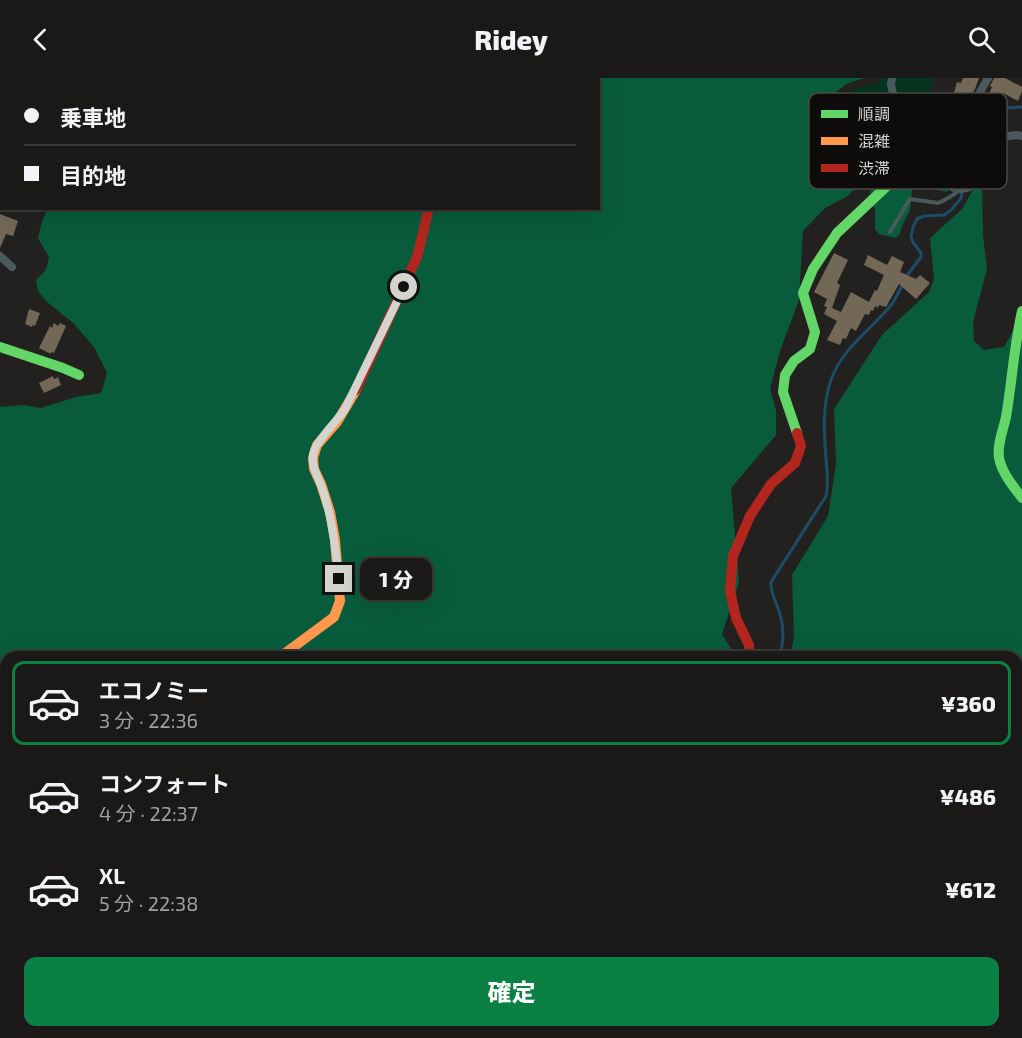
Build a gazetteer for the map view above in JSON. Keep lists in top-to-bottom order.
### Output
{
  "legend": ["順調", "混雑", "渋滞"],
  "page": {
    "header": "Ridey",
    "banner": ["乗車地", "目的地"],
    "bubble": "1 分",
    "list": [
      {
        "name": "エコノミー",
        "note": "3 分 · 22:36",
        "value": "¥360"
      },
      {
        "name": "コンフォート",
        "note": "4 分 · 22:37",
        "value": "¥486"
      },
      {
        "name": "XL",
        "note": "5 分 · 22:38",
        "value": "¥612"
      }
    ],
    "buttons": "確定"
  }
}
